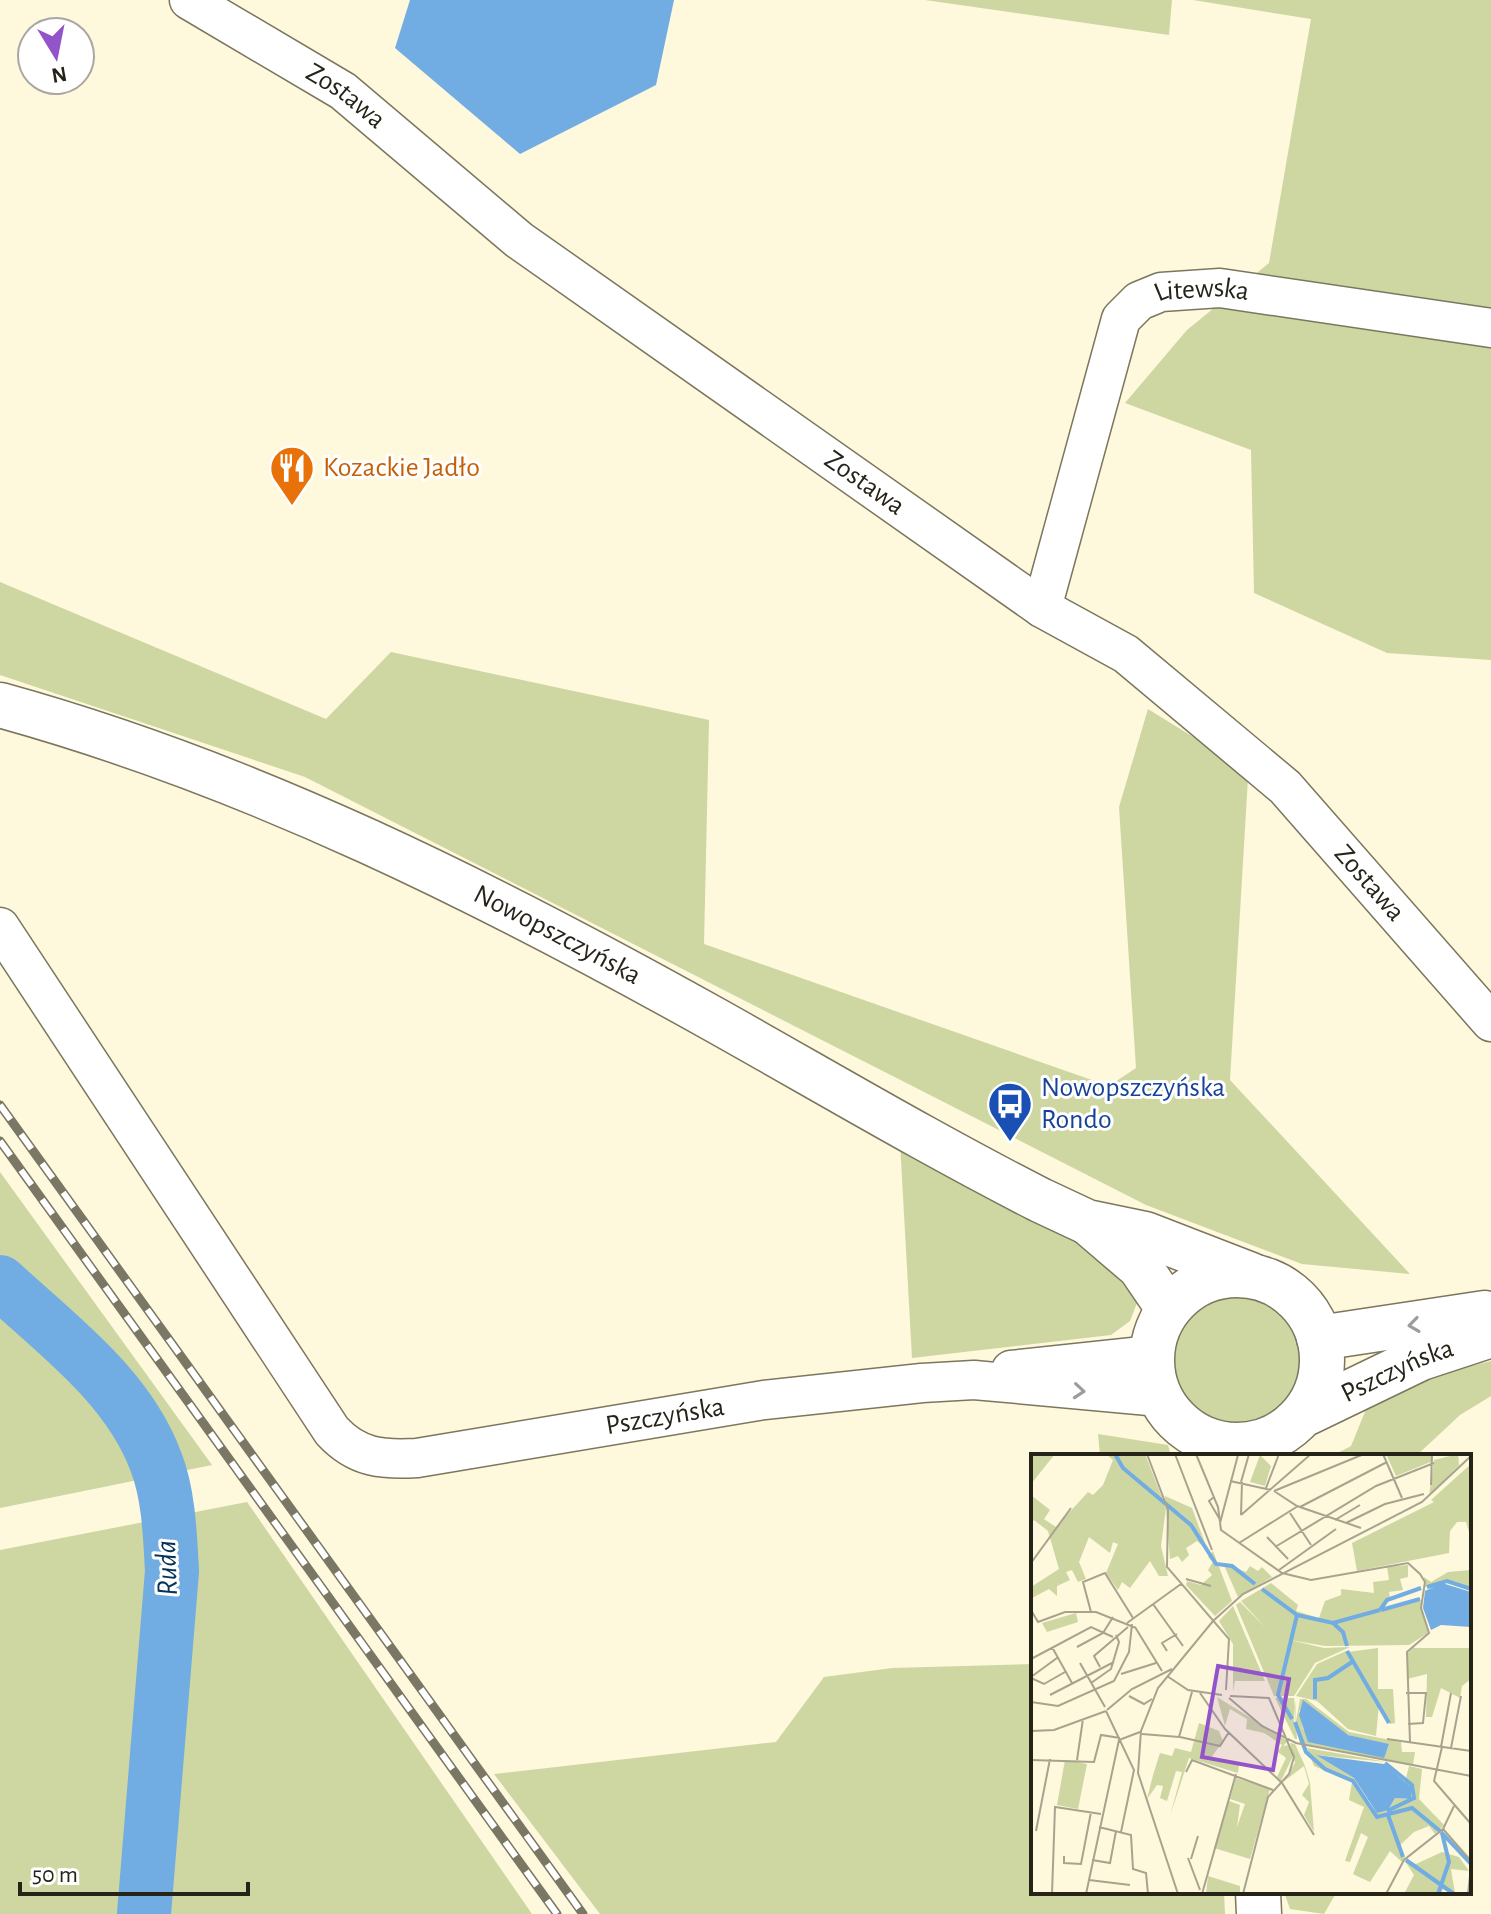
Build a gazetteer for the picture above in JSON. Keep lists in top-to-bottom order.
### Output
{
  "streets": {
    "main road": ["Nowopszczyńska", "Pszczyńska"],
    "street": ["Zostawa", "Litewska"]
  },
  "crossings": [
    ["Zostawa", "Litewska"],
    ["Nowopszczyńska", "Pszczyńska"]
  ],
  "water": ["Ruda"],
  "places": {
    "restaurant": ["Kozackie Jadło"],
    "bus stop": ["Nowopszczyńska Rondo"]
  },
  "scale_bar": "50 m",
  "north": "bottom"
}
